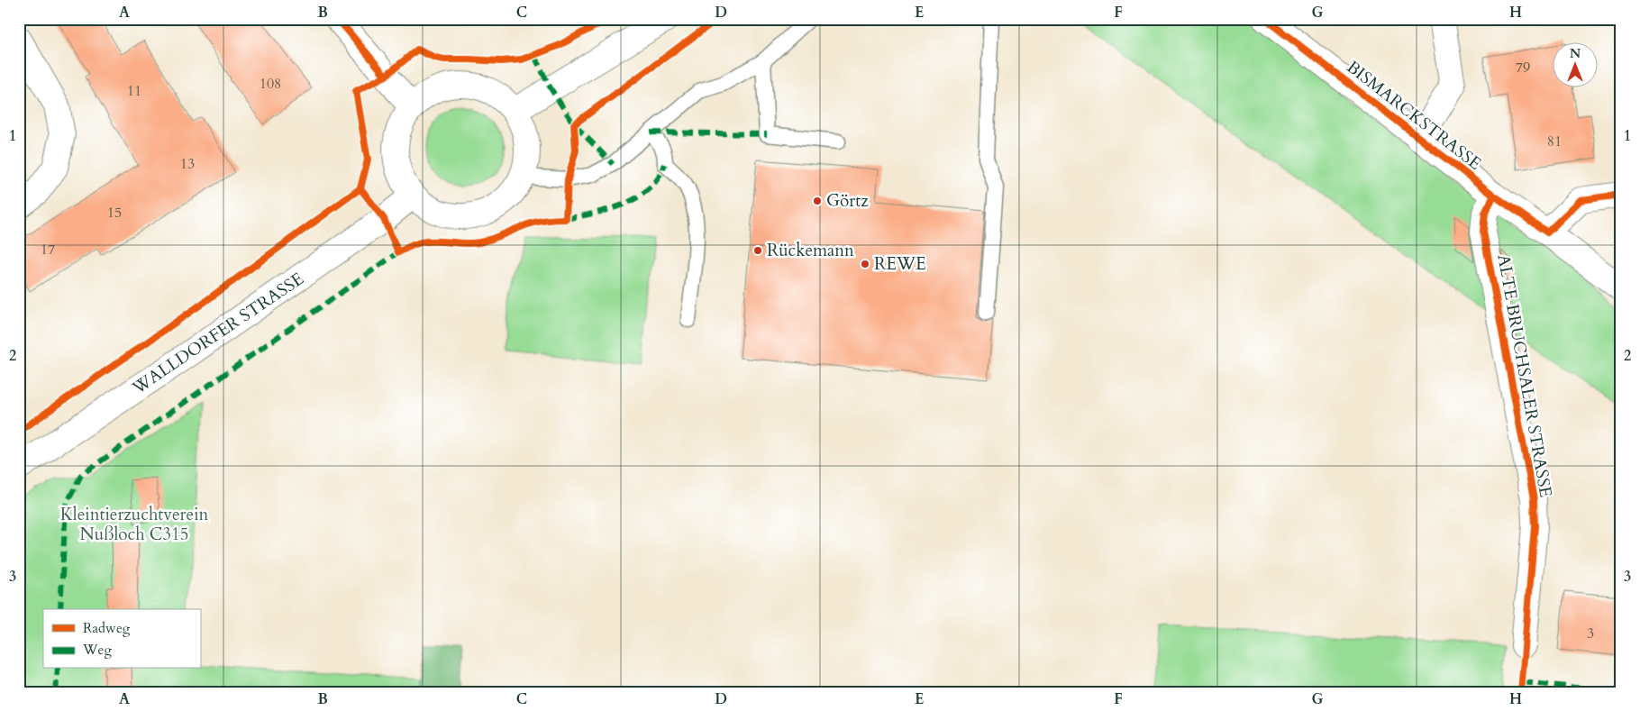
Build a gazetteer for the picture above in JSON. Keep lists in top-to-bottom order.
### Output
{
  "streets": {
    "street": ["BISMARCKSTRASSE", "WALLDORFER STRASSE", "ALTE BRUCHSALER STRASSE"]
  },
  "crossings": [
    ["BISMARCKSTRASSE", "ALTE BRUCHSALER STRASSE"]
  ],
  "parks": ["Kleintierzuchtverein Nußloch C315"],
  "places": ["Görtz", "Rückemann", "REWE"],
  "house_numbers": [
    "79",
    "108",
    "11",
    "81",
    "13",
    "15",
    "17",
    "3"
  ],
  "legend": ["Radweg", "Weg"],
  "north": "top",
  "grid": {
    "columns": [
      "A",
      "B",
      "C",
      "D",
      "E",
      "F",
      "G",
      "H"
    ],
    "rows": ["1", "2", "3"]
  }
}
